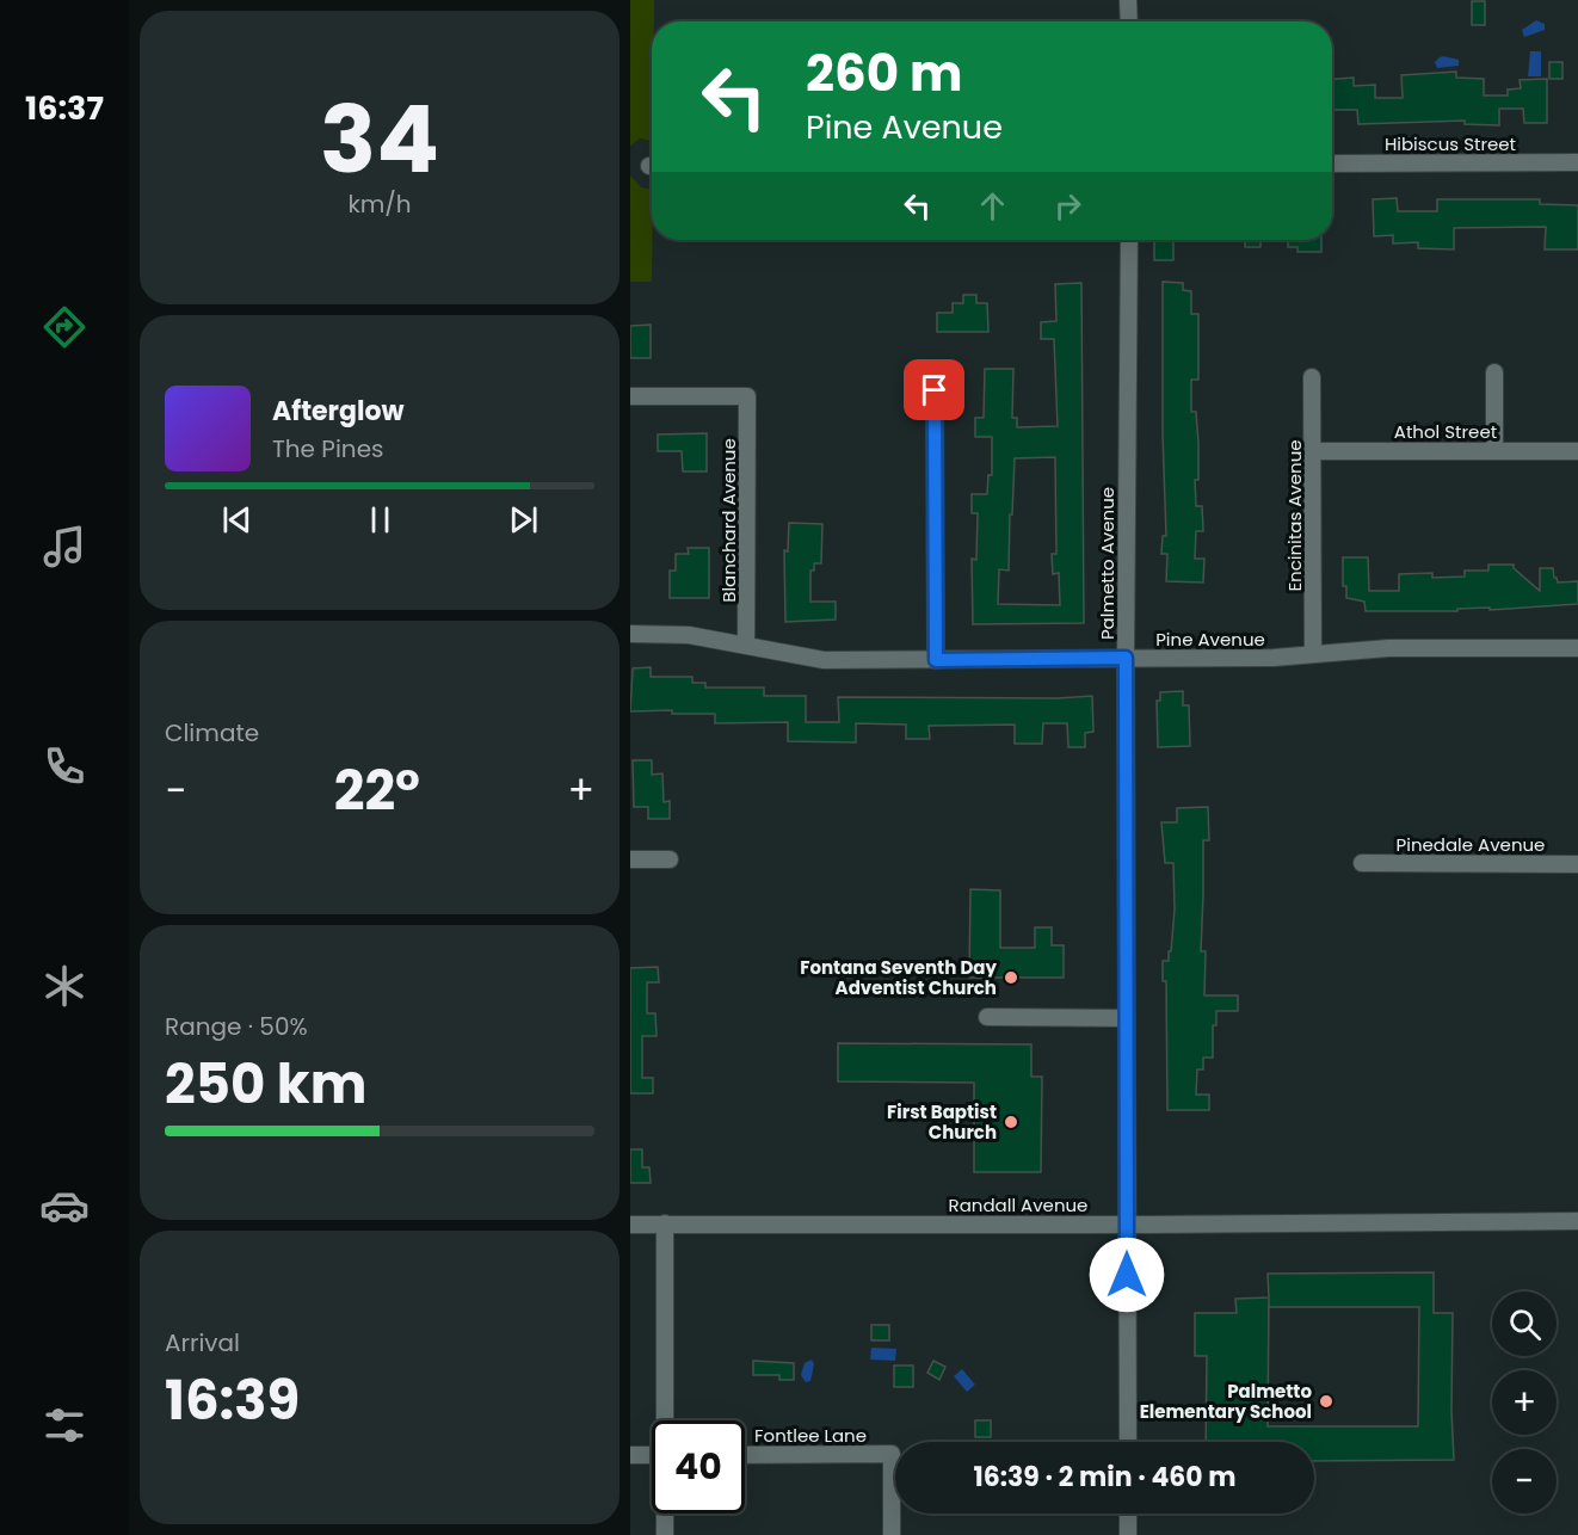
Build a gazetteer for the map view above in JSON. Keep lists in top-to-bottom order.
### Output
{
  "streets": {
    "street": [
      "Hibiscus Street",
      "Athol Street",
      "Encinitas Avenue",
      "Blanchard Avenue",
      "Palmetto Avenue",
      "Pine Avenue",
      "Pinedale Avenue",
      "Randall Avenue",
      "Fontlee Lane"
    ]
  },
  "crossings": [
    ["Athol Street", "Encinitas Avenue"],
    ["Encinitas Avenue", "Pine Avenue"],
    ["Blanchard Avenue", "Pine Avenue"],
    ["Palmetto Avenue", "Pine Avenue"],
    ["Palmetto Avenue", "Randall Avenue"]
  ],
  "places": ["Fontana Seventh Day Adventist Church", "First Baptist Church", "Palmetto Elementary School"],
  "page": {
    "tabs": "16:37",
    "tile": [
      ["34", "km/h"],
      "Climate",
      ["Range · 50%", "250 km"],
      ["Arrival", "16:39"]
    ],
    "turn": ["260 m", "Pine Avenue"],
    "song": ["Afterglow", "The Pines"],
    "heat": ["−", "22°", "+"],
    "map_buttons": ["+", "−"],
    "limit": "40",
    "trip": "16:39 · 2 min · 460 m"
  }
}
